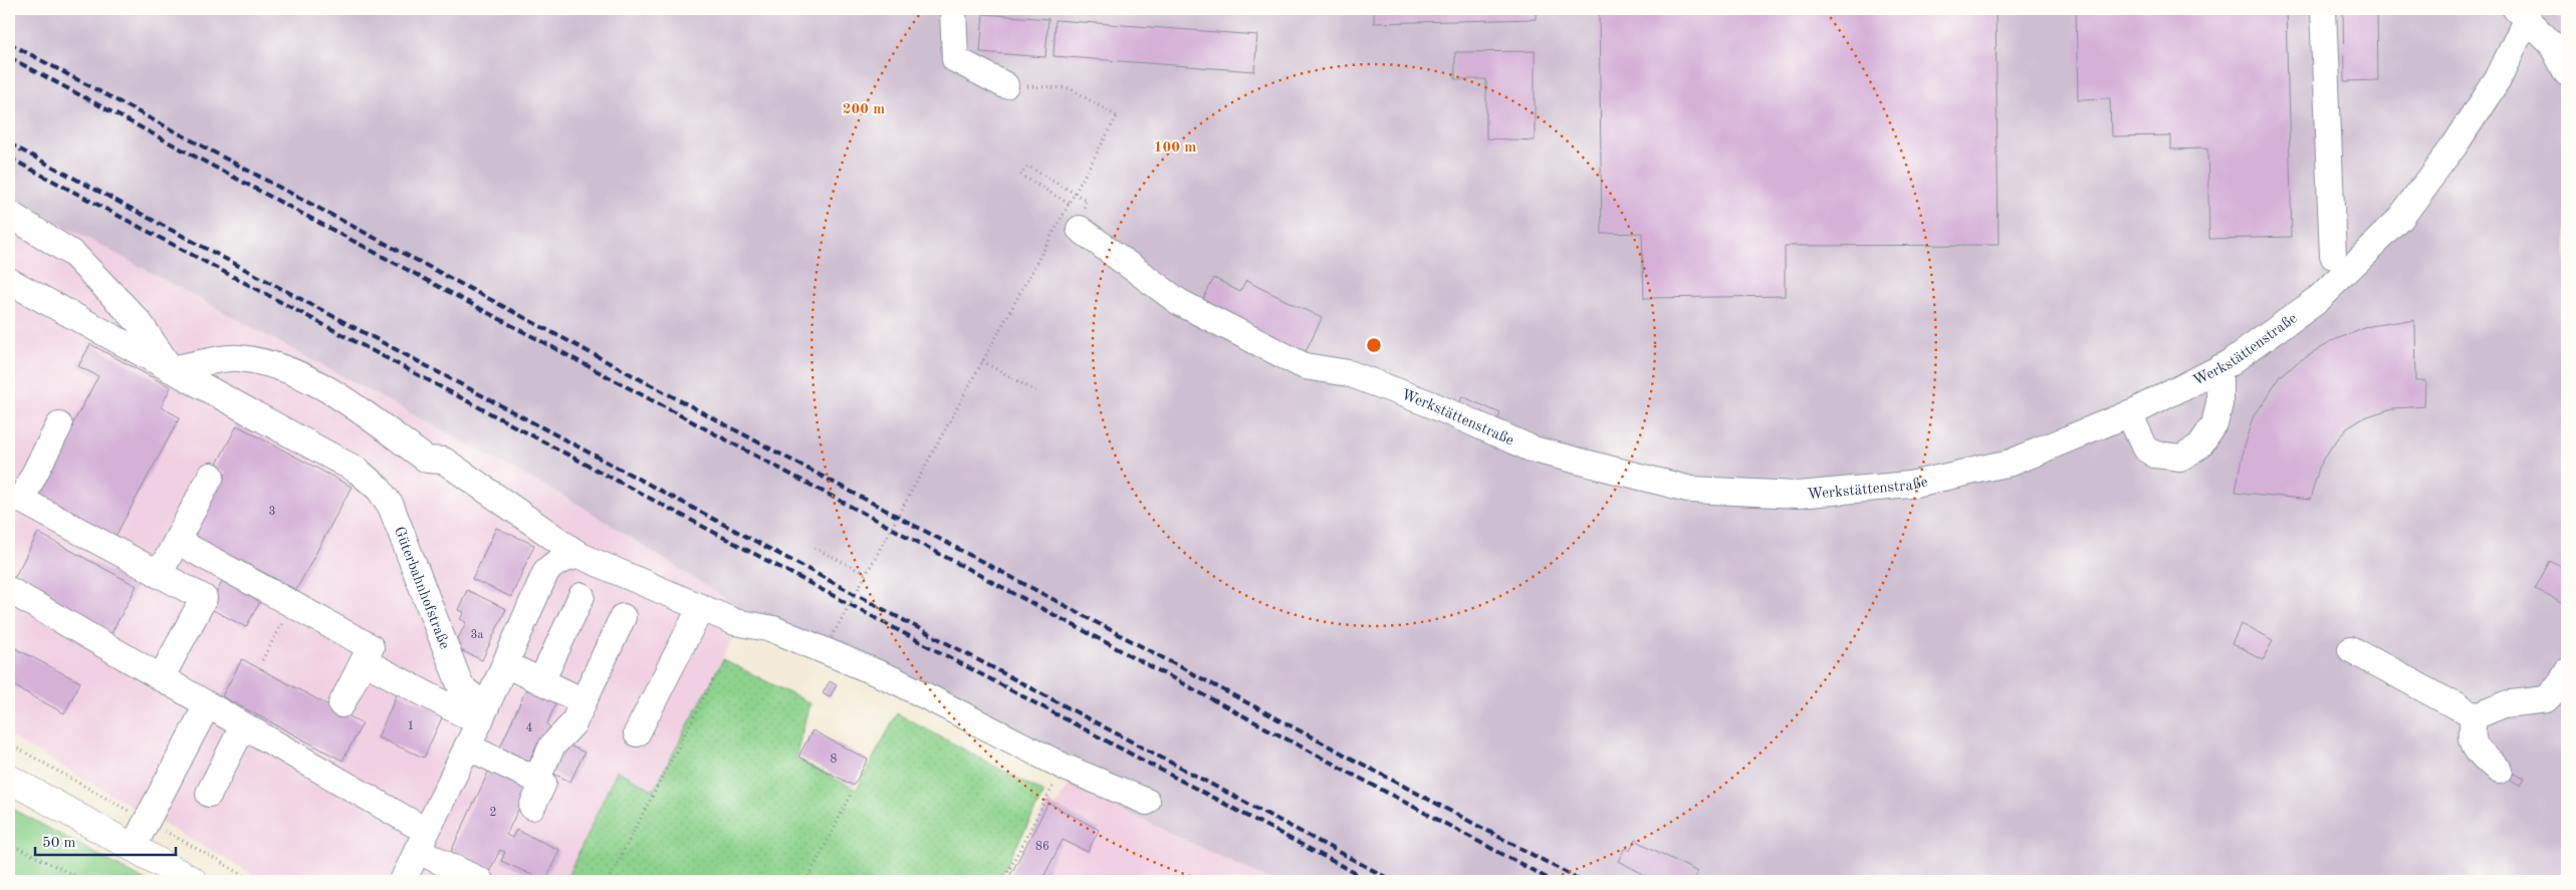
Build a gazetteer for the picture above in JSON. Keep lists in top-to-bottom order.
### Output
{
  "streets": {
    "street": ["Werkstättenstraße", "Güterbahnhofstraße"]
  },
  "house_numbers": [
    "3",
    "3a",
    "1",
    "4",
    "8",
    "2",
    "86"
  ],
  "scale_bar": "50 m",
  "rings": ["200 m", "100 m"]
}
